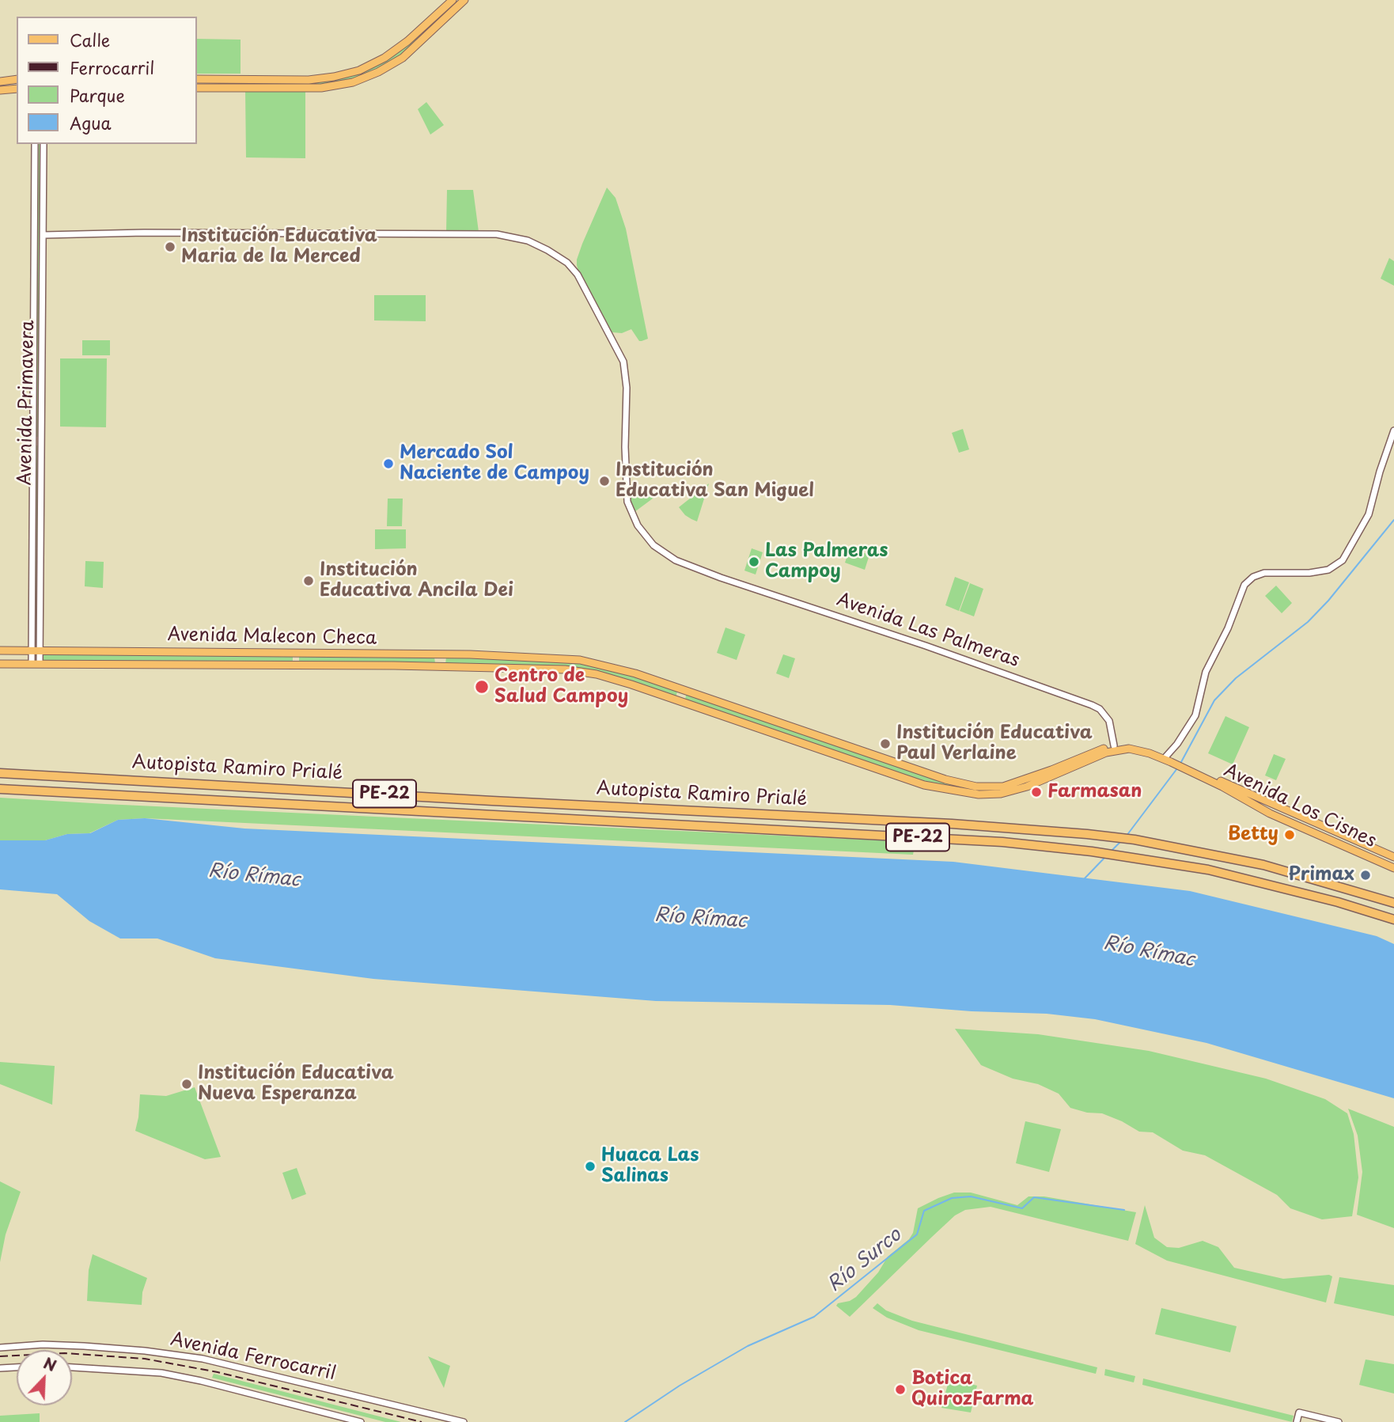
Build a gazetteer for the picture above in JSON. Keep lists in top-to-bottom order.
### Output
{
  "streets": {
    "highway": ["Autopista Ramiro Prialé", "PE-22"],
    "main road": ["Avenida Malecon Checa", "Avenida Los Cisnes"],
    "street": ["Avenida Primavera", "Avenida Las Palmeras", "Avenida Ferrocarril"]
  },
  "crossings": [
    ["Avenida Primavera", "Avenida Las Palmeras"],
    ["Avenida Primavera", "Avenida Malecon Checa"],
    ["Avenida Las Palmeras", "Avenida Malecon Checa"]
  ],
  "water": ["Río Rímac", "Río Surco"],
  "places": [
    "Institución Educativa Maria de la Merced",
    "Mercado Sol Naciente de Campoy",
    "Institución Educativa San Miguel",
    "Las Palmeras Campoy",
    "Institución Educativa Ancila Dei",
    "Centro de Salud Campoy",
    "Institución Educativa Paul Verlaine",
    "Farmasan",
    "Betty",
    "Primax",
    "Institución Educativa Nueva Esperanza",
    "Huaca Las Salinas",
    "Botica QuirozFarma"
  ],
  "legend": [
    "Calle",
    "Ferrocarril",
    "Parque",
    "Agua"
  ],
  "north": "top right"
}
